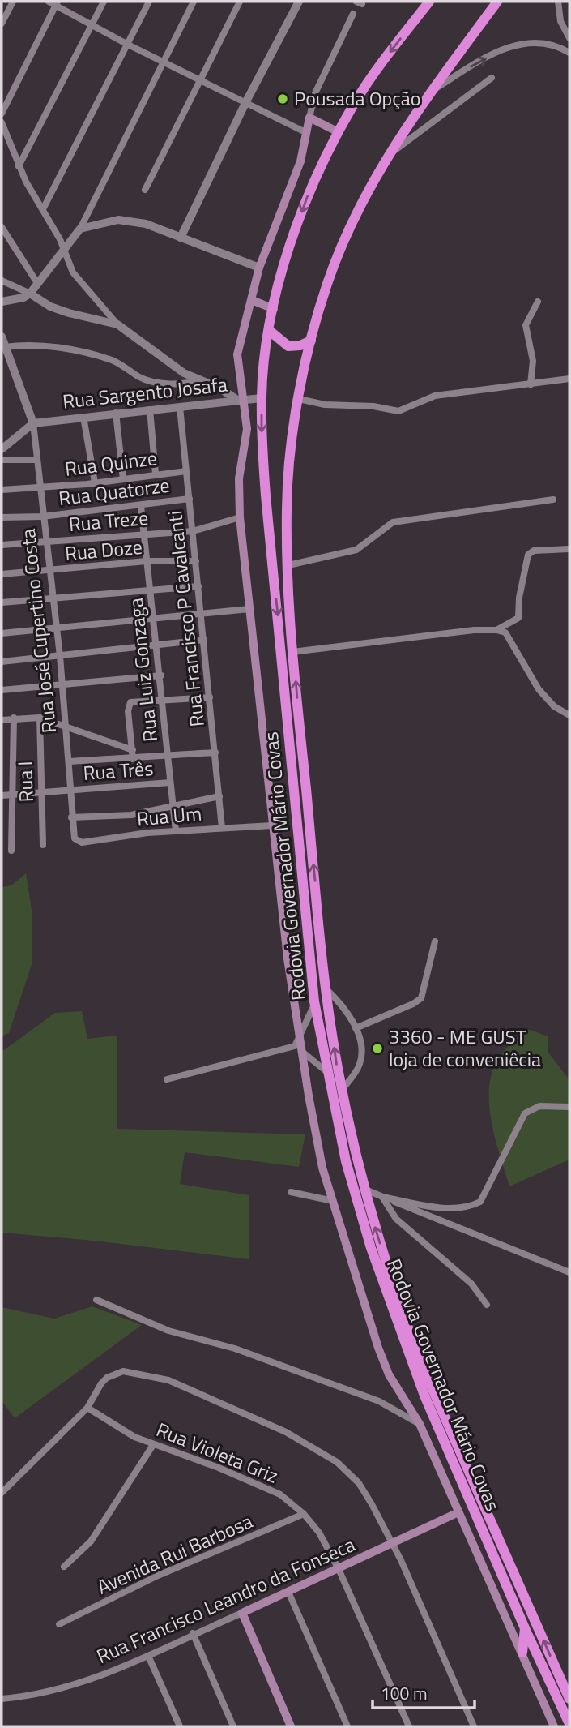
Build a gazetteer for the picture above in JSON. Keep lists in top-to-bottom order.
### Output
{
  "streets": {
    "highway": ["Rodovia Governador Mário Covas"],
    "main road": ["Rua Francisco Leandro da Fonseca"],
    "street": [
      "Rua Sargento Josafa",
      "Rua Quinze",
      "Rua Quatorze",
      "Rua Treze",
      "Rua Doze",
      "Rua Francisco P Cavalcanti",
      "Rua José Cupertino Costa",
      "Rua Luiz Gonzaga",
      "Rua Três",
      "Rua I",
      "Rua Um",
      "Rua Violeta Griz",
      "Avenida Rui Barbosa"
    ]
  },
  "crossings": [
    ["Rua Sargento Josafa", "Rua Francisco P Cavalcanti"],
    ["Rua Sargento Josafa", "Rua José Cupertino Costa"],
    ["Rua Sargento Josafa", "Rodovia Governador Mário Covas"],
    ["Rua Quinze", "Rua Francisco P Cavalcanti"],
    ["Rua Quinze", "Rua José Cupertino Costa"],
    ["Rua Quatorze", "Rua Francisco P Cavalcanti"],
    ["Rua Quatorze", "Rua José Cupertino Costa"],
    ["Rua Quatorze", "Rua Luiz Gonzaga"],
    ["Rua Treze", "Rua Francisco P Cavalcanti"],
    ["Rua Treze", "Rua José Cupertino Costa"],
    ["Rua Treze", "Rua Luiz Gonzaga"],
    ["Rua Doze", "Rua Francisco P Cavalcanti"],
    ["Rua Doze", "Rua José Cupertino Costa"],
    ["Rua Doze", "Rua Luiz Gonzaga"],
    ["Rua Francisco P Cavalcanti", "Rua Um"],
    ["Rua José Cupertino Costa", "Rua Três"],
    ["Rua José Cupertino Costa", "Rua Um"],
    ["Rua Luiz Gonzaga", "Rua Três"],
    ["Rua Luiz Gonzaga", "Rua Um"],
    ["Rua Três", "Rua I"],
    ["Rua Violeta Griz", "Avenida Rui Barbosa"],
    ["Rua Violeta Griz", "Rua Francisco Leandro da Fonseca"]
  ],
  "places": ["Pousada Opção", "3360 - ME GUST loja de conveniêcia"],
  "scale_bar": "100 m"
}
